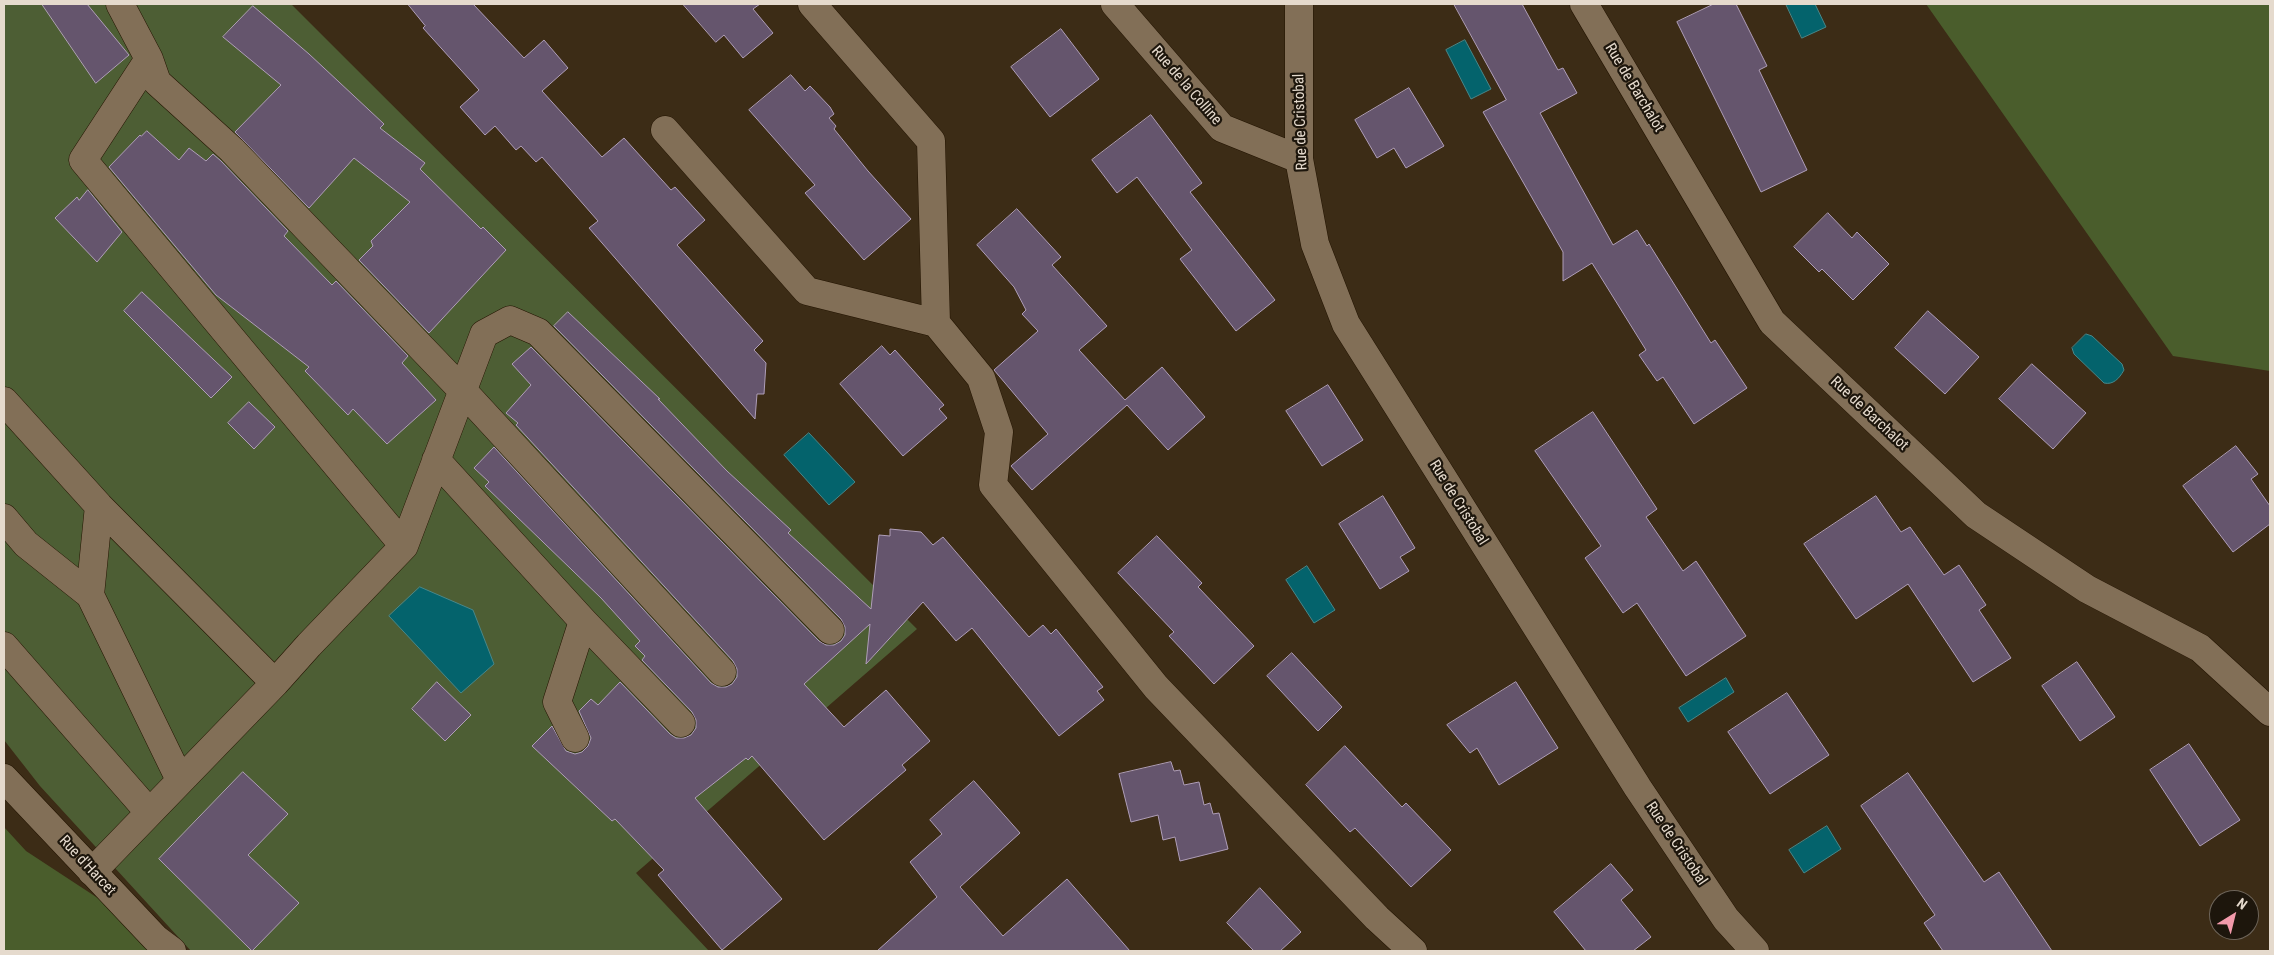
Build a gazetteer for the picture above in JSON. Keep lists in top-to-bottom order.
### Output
{
  "streets": {
    "street": [
      "Rue de la Colline",
      "Rue de Barchalot",
      "Rue de Cristobal",
      "Rue d'Harcet"
    ]
  },
  "crossings": [
    ["Rue de la Colline", "Rue de Cristobal"]
  ],
  "north": "top right"
}
